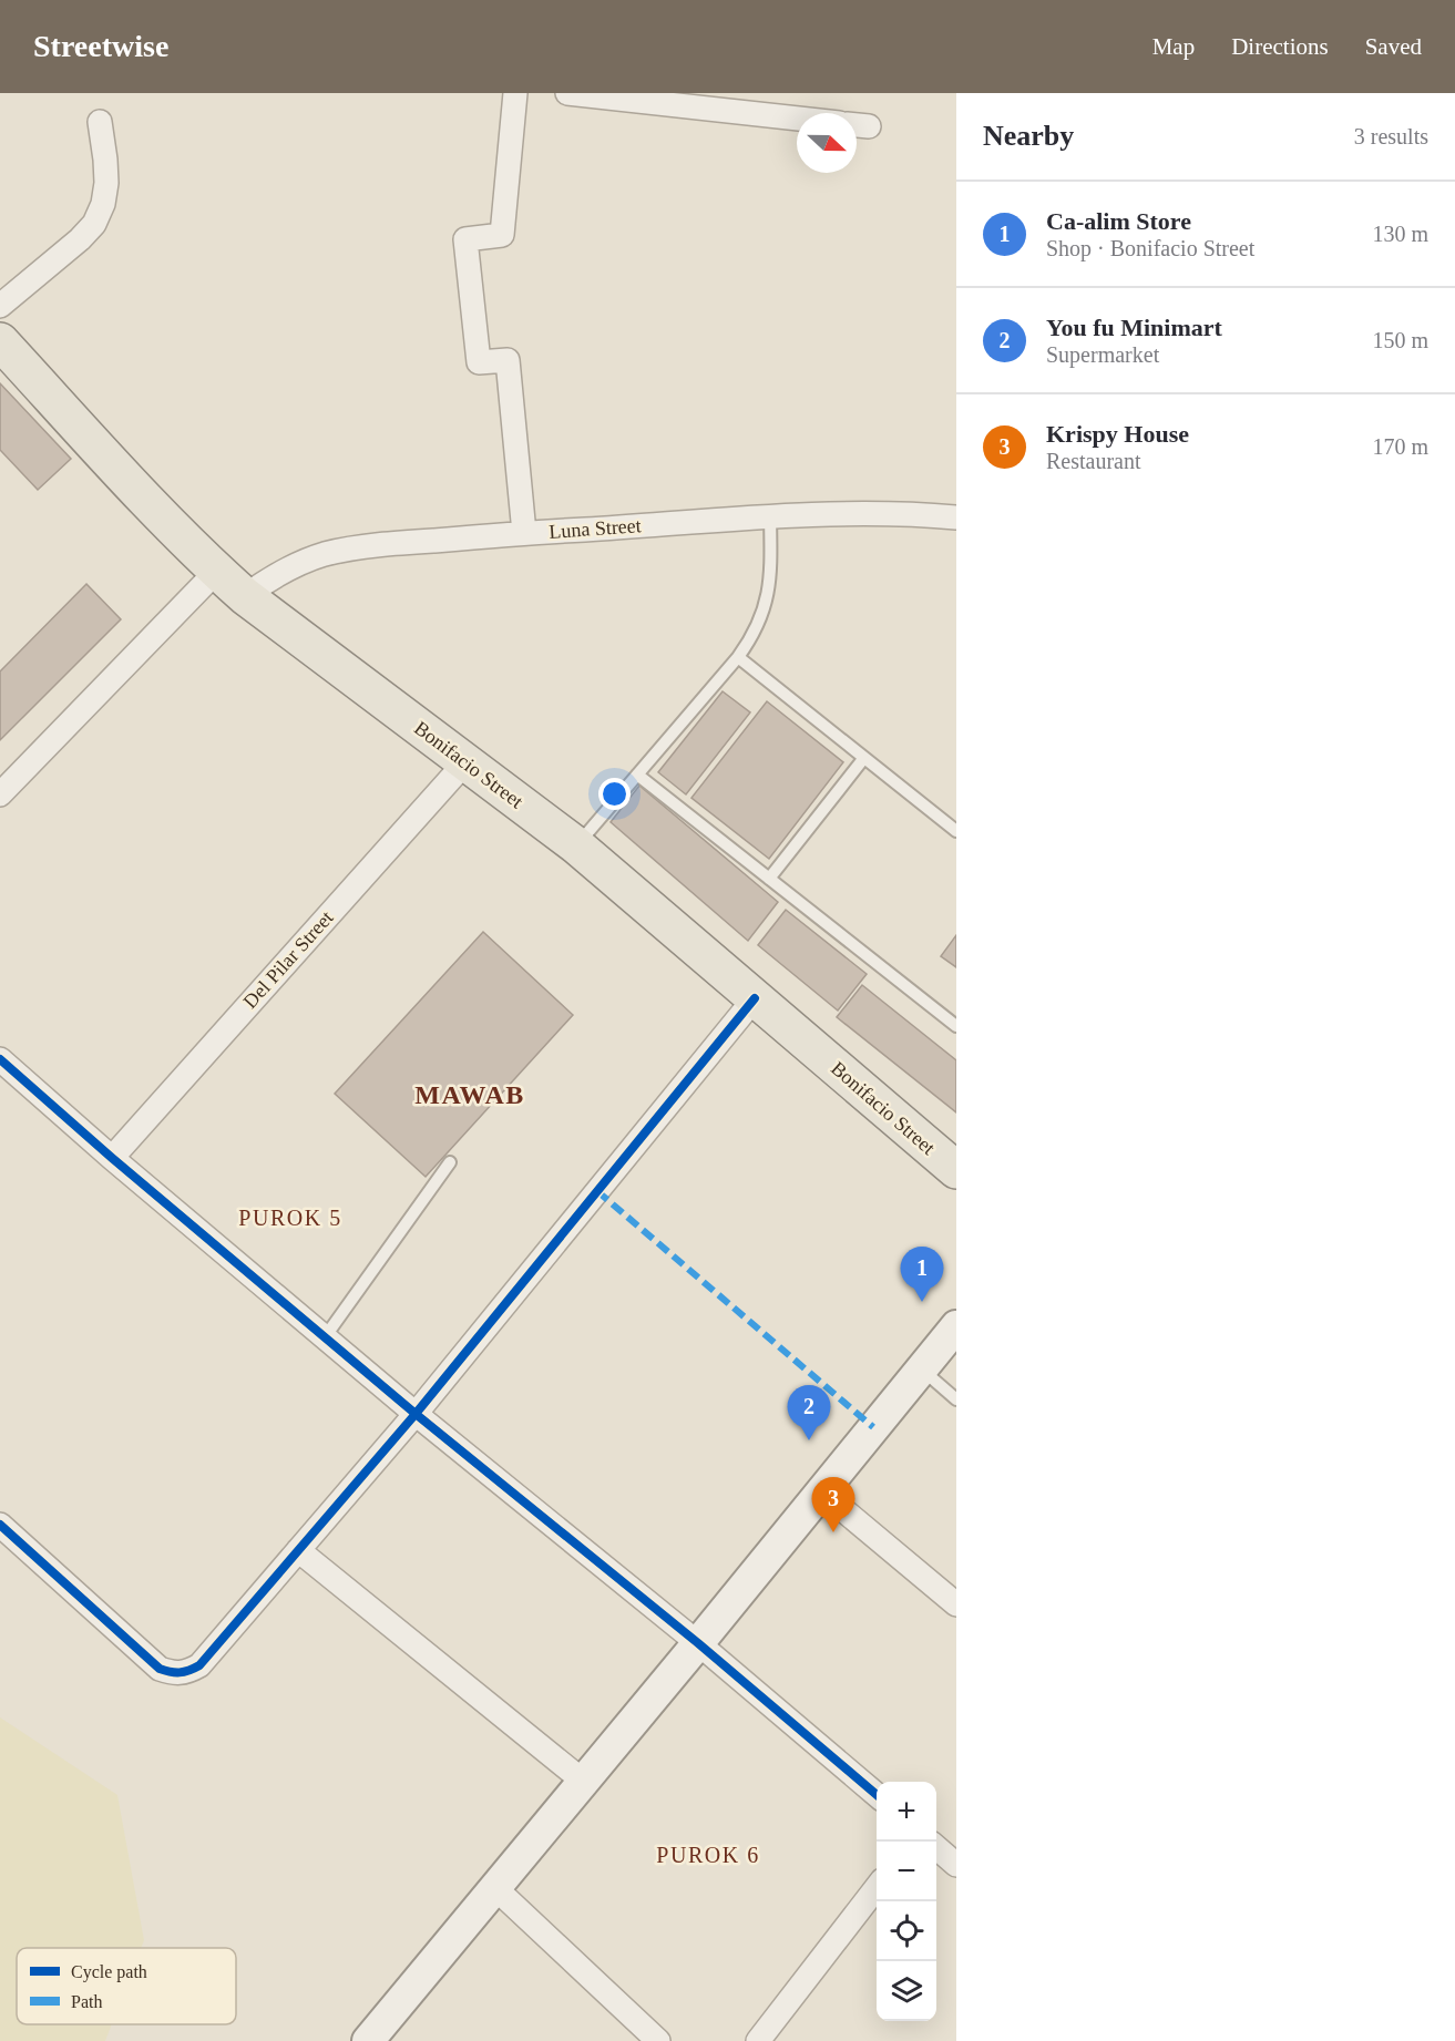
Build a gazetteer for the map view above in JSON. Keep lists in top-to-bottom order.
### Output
{
  "streets": {
    "main road": ["Bonifacio Street"],
    "street": ["Luna Street", "Del Pilar Street"]
  },
  "crossings": [
    ["Luna Street", "Bonifacio Street"],
    ["Bonifacio Street", "Del Pilar Street"]
  ],
  "districts": ["MAWAB", "PUROK 5", "PUROK 6"],
  "legend": ["Cycle path", "Path"],
  "north": "right",
  "page": {
    "header": "Streetwise",
    "nav": ["Map", "Directions", "Saved"],
    "heading": ["Nearby", "3 results"],
    "list": [
      {
        "mark": "1",
        "name": "Ca-alim Store",
        "note": "Shop · Bonifacio Street",
        "value": "130 m"
      },
      {
        "mark": "2",
        "name": "You fu Minimart",
        "note": "Supermarket",
        "value": "150 m"
      },
      {
        "mark": "3",
        "name": "Krispy House",
        "note": "Restaurant",
        "value": "170 m"
      }
    ],
    "pins": ["1", "2", "3"],
    "map_buttons": ["+", "−"]
  }
}
